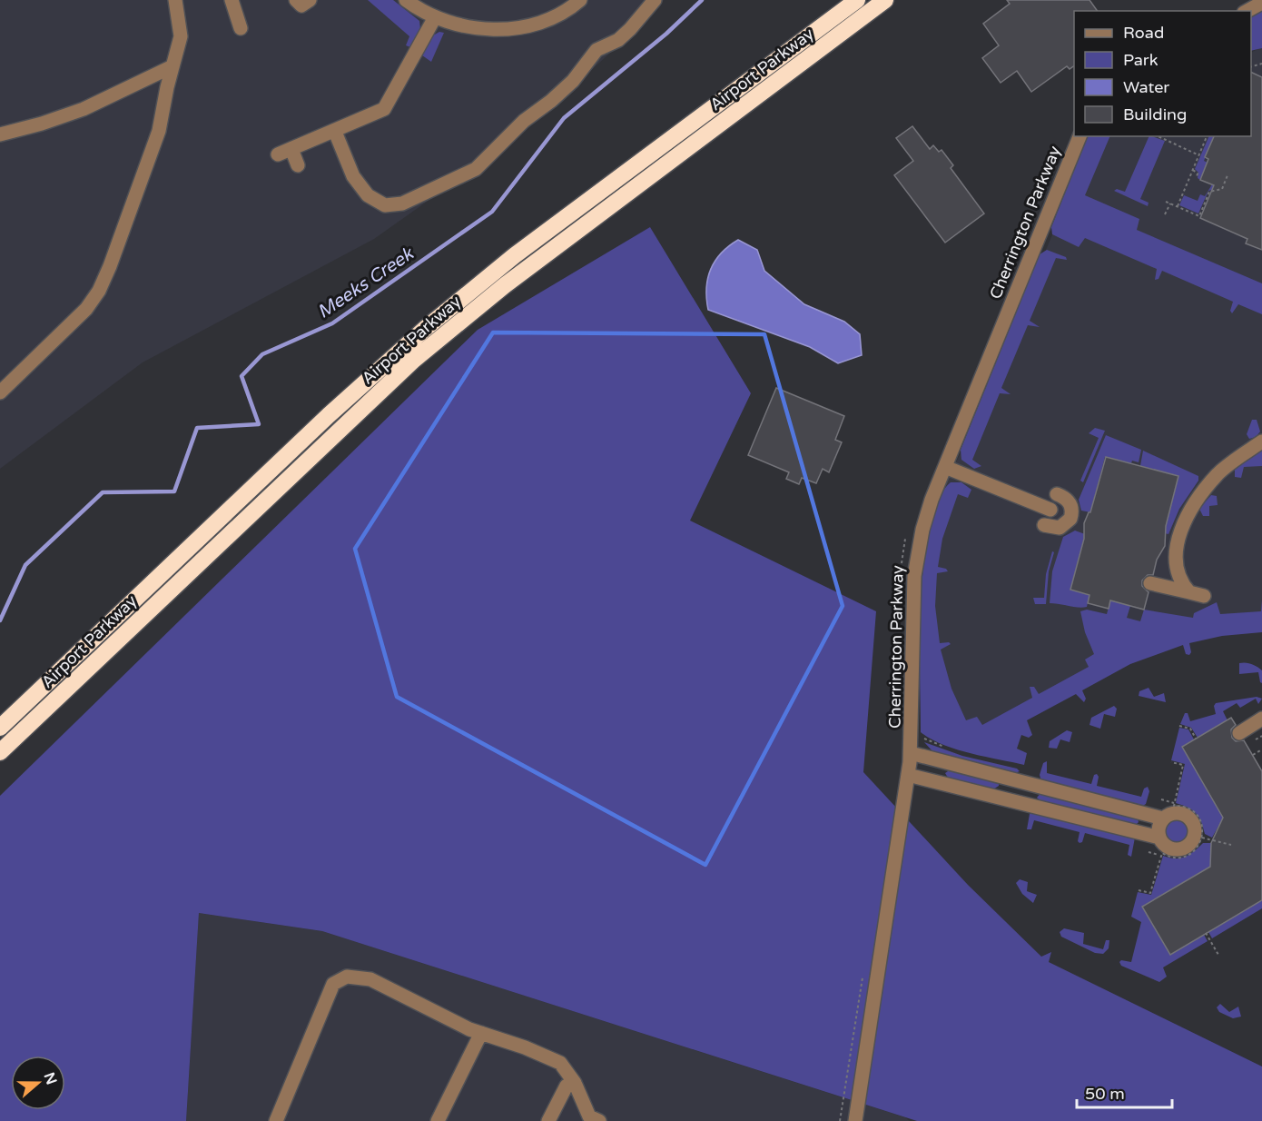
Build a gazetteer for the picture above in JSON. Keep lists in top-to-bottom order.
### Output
{
  "streets": {
    "highway": ["Airport Parkway"],
    "street": ["Cherrington Parkway"]
  },
  "water": ["Meeks Creek"],
  "legend": [
    "Road",
    "Park",
    "Water",
    "Building"
  ],
  "scale_bar": "50 m",
  "north": "right"
}
